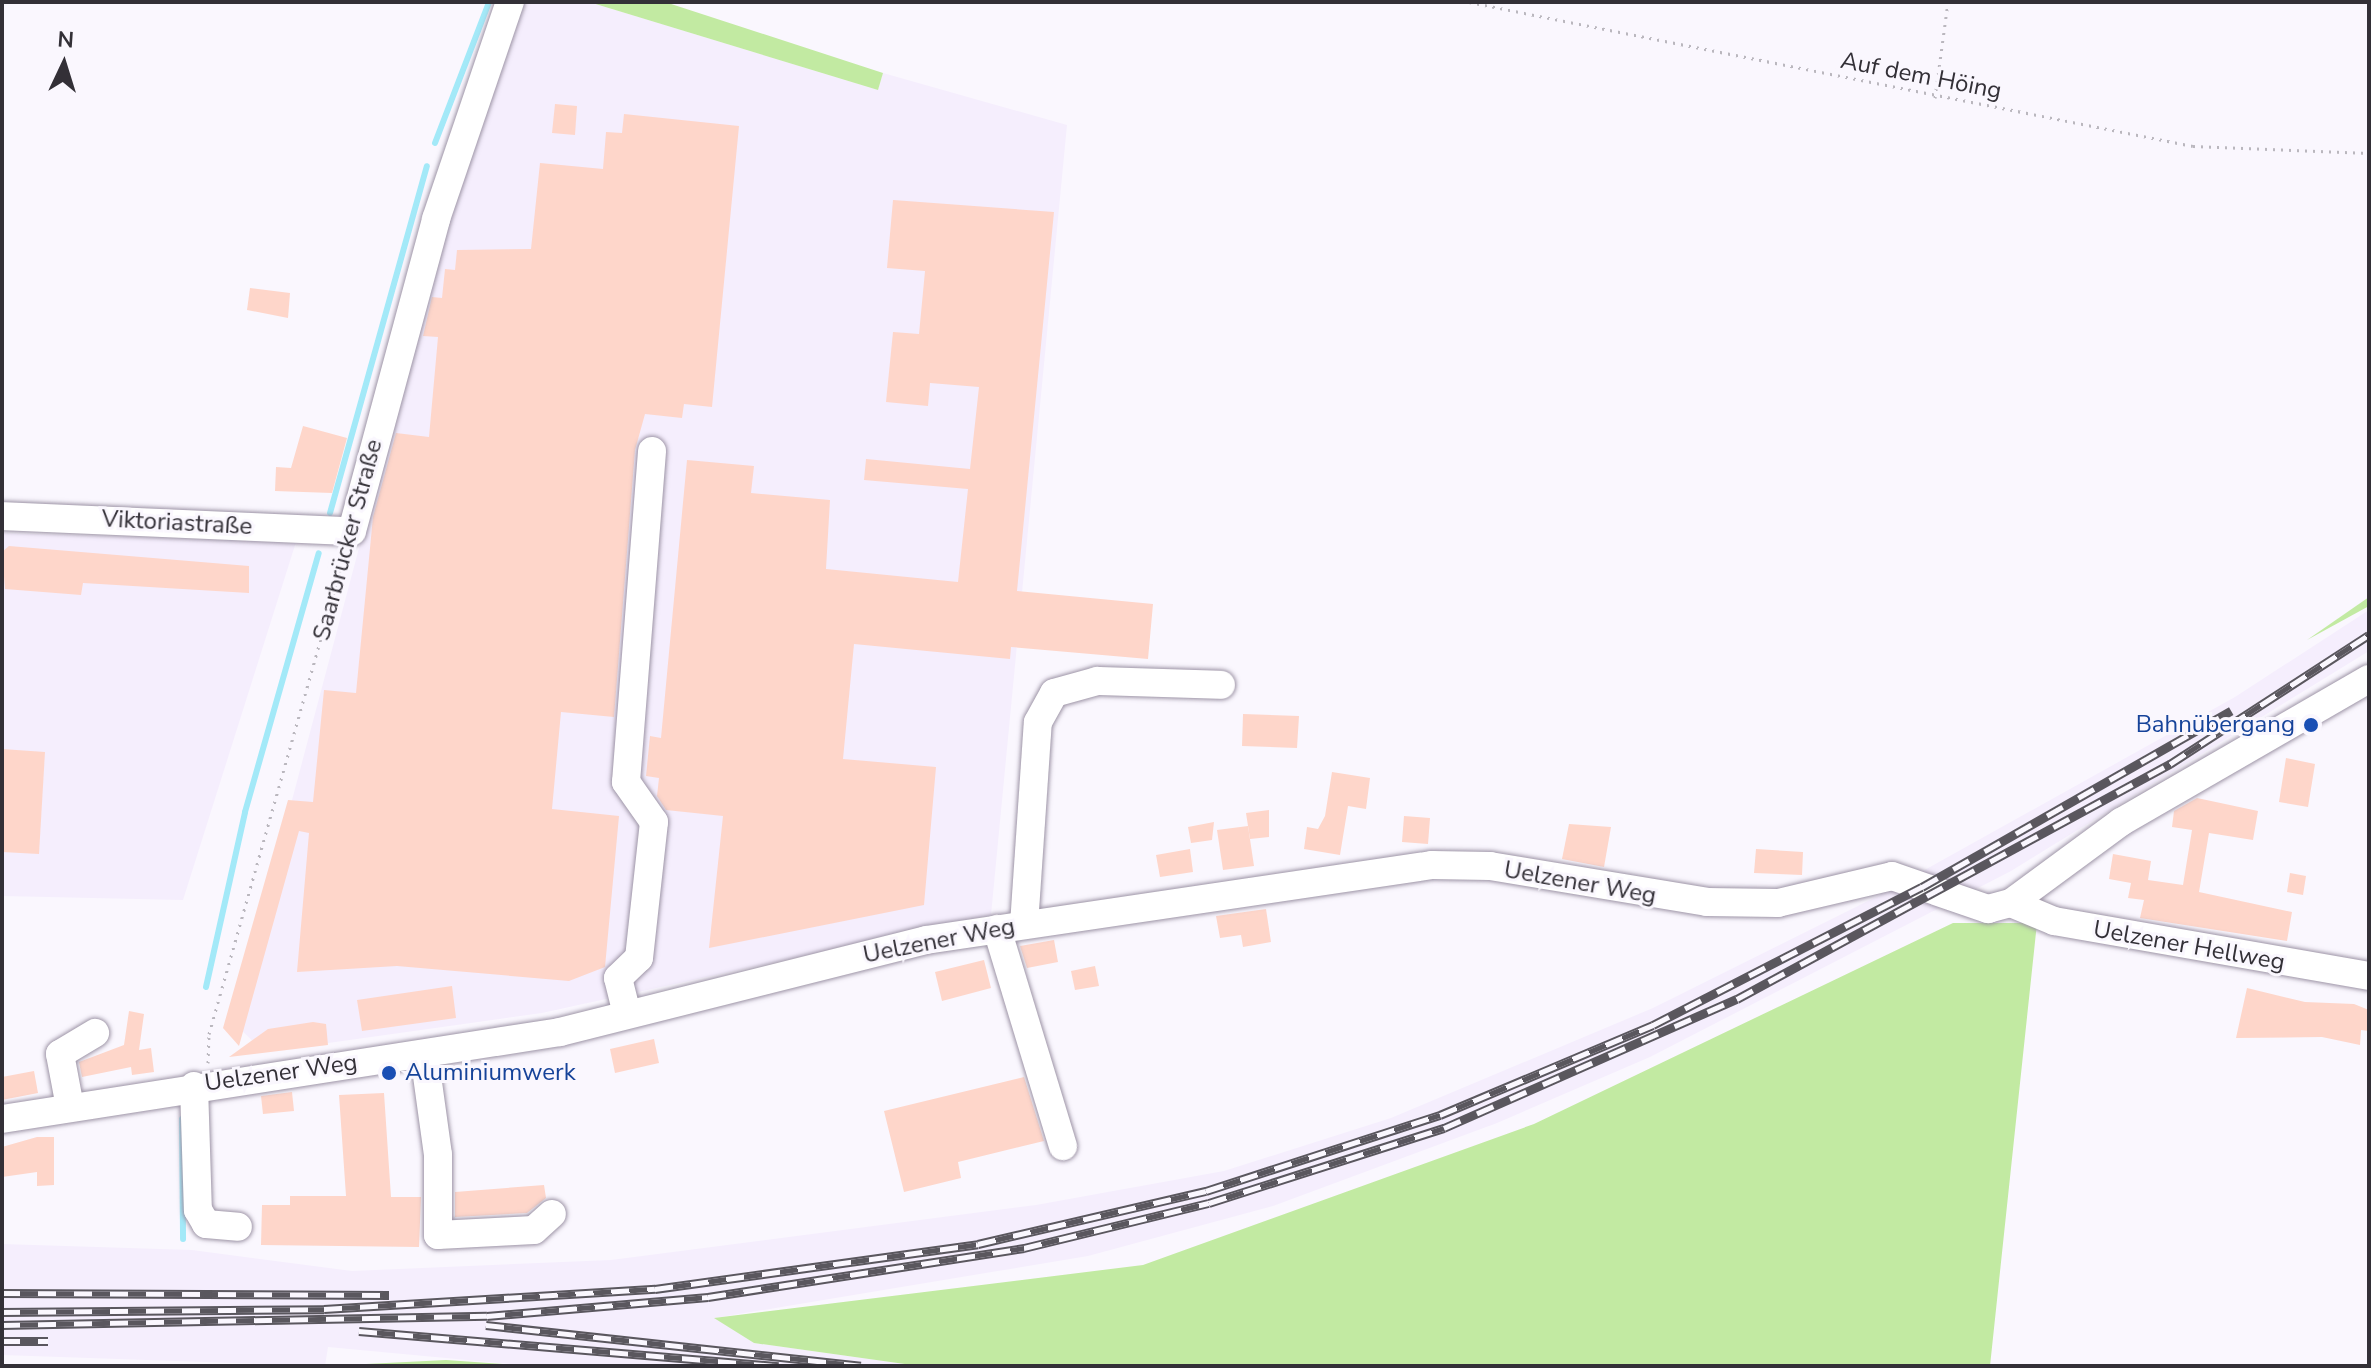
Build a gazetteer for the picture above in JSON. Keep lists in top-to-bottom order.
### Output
{
  "streets": {
    "street": [
      "Viktoriastraße",
      "Saarbrücker Straße",
      "Uelzener Weg",
      "Uelzener Hellweg"
    ],
    "path": ["Auf dem Höing"]
  },
  "crossings": [
    ["Viktoriastraße", "Saarbrücker Straße"],
    ["Saarbrücker Straße", "Uelzener Weg"],
    ["Uelzener Weg", "Uelzener Hellweg"]
  ],
  "places": ["Bahnübergang", "Aluminiumwerk"],
  "north": "top"
}
